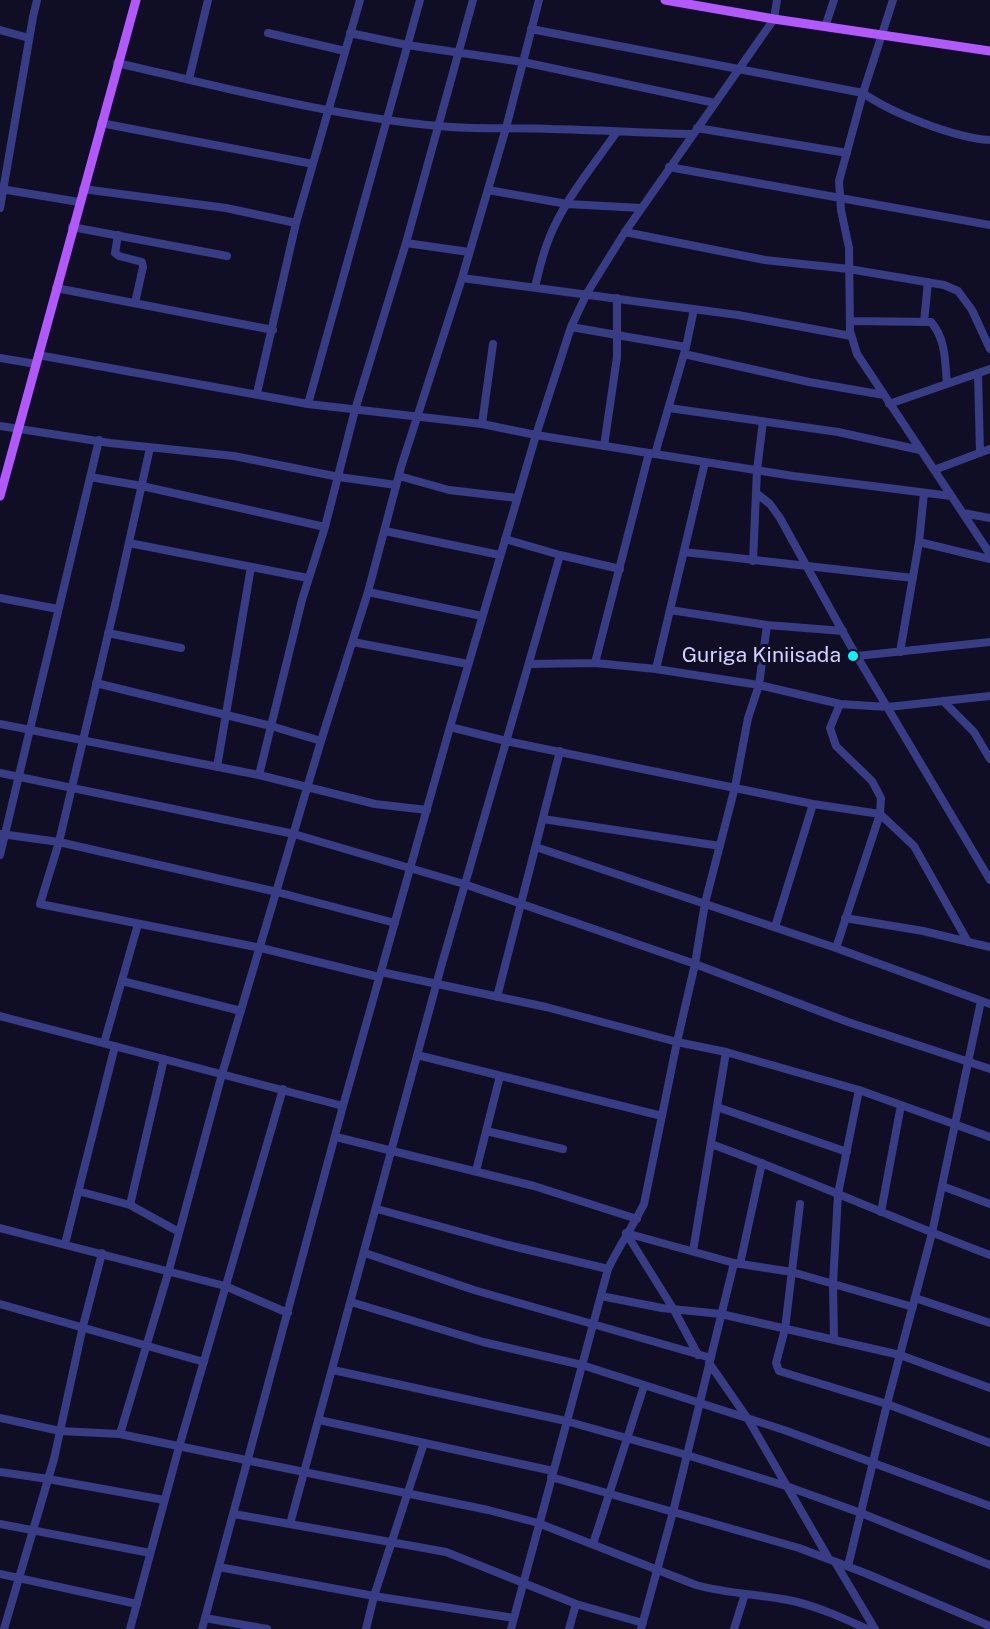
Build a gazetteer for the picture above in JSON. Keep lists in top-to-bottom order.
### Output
{
  "places": ["Guriga Kiniisada"]
}
